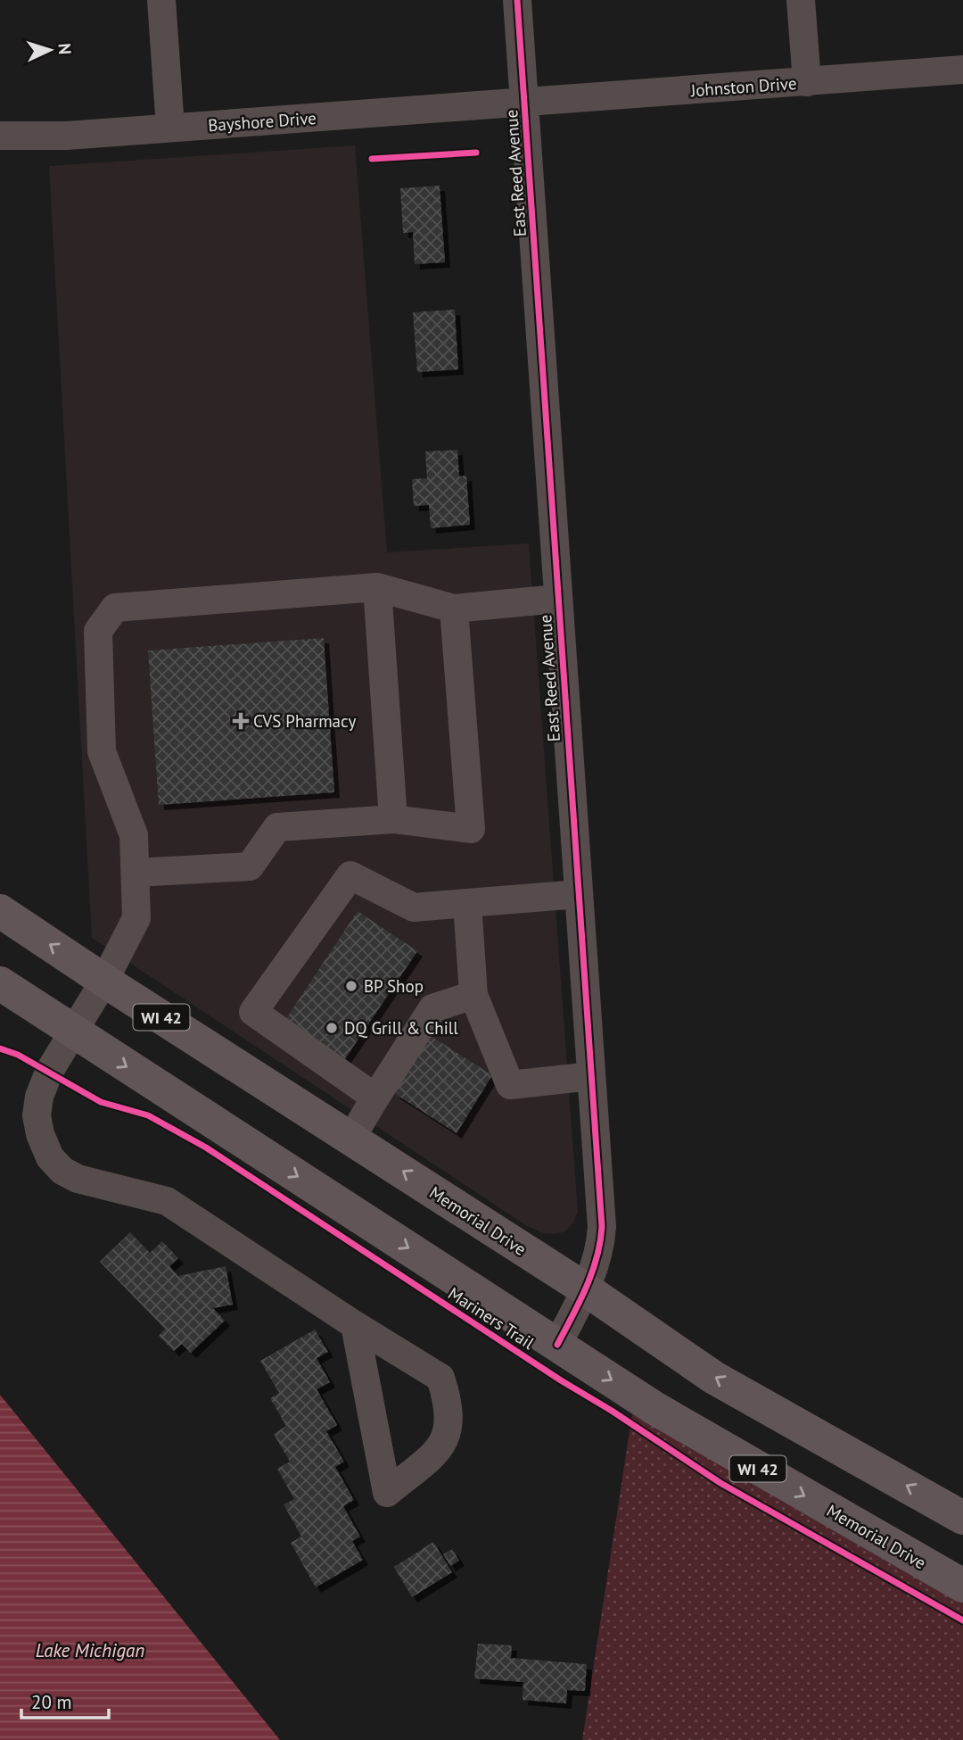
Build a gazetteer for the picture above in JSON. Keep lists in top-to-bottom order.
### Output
{
  "streets": {
    "main road": ["WI 42", "Memorial Drive"],
    "street": ["Johnston Drive", "Bayshore Drive", "East Reed Avenue"],
    "cycle path": ["Mariners Trail"]
  },
  "crossings": [
    ["Johnston Drive", "Bayshore Drive"],
    ["Johnston Drive", "East Reed Avenue"],
    ["Bayshore Drive", "East Reed Avenue"],
    ["East Reed Avenue", "Memorial Drive"]
  ],
  "water": ["Lake Michigan"],
  "places": {
    "health": ["CVS Pharmacy"],
    "other": ["BP Shop", "DQ Grill & Chill"]
  },
  "scale_bar": "20 m",
  "north": "right"
}
